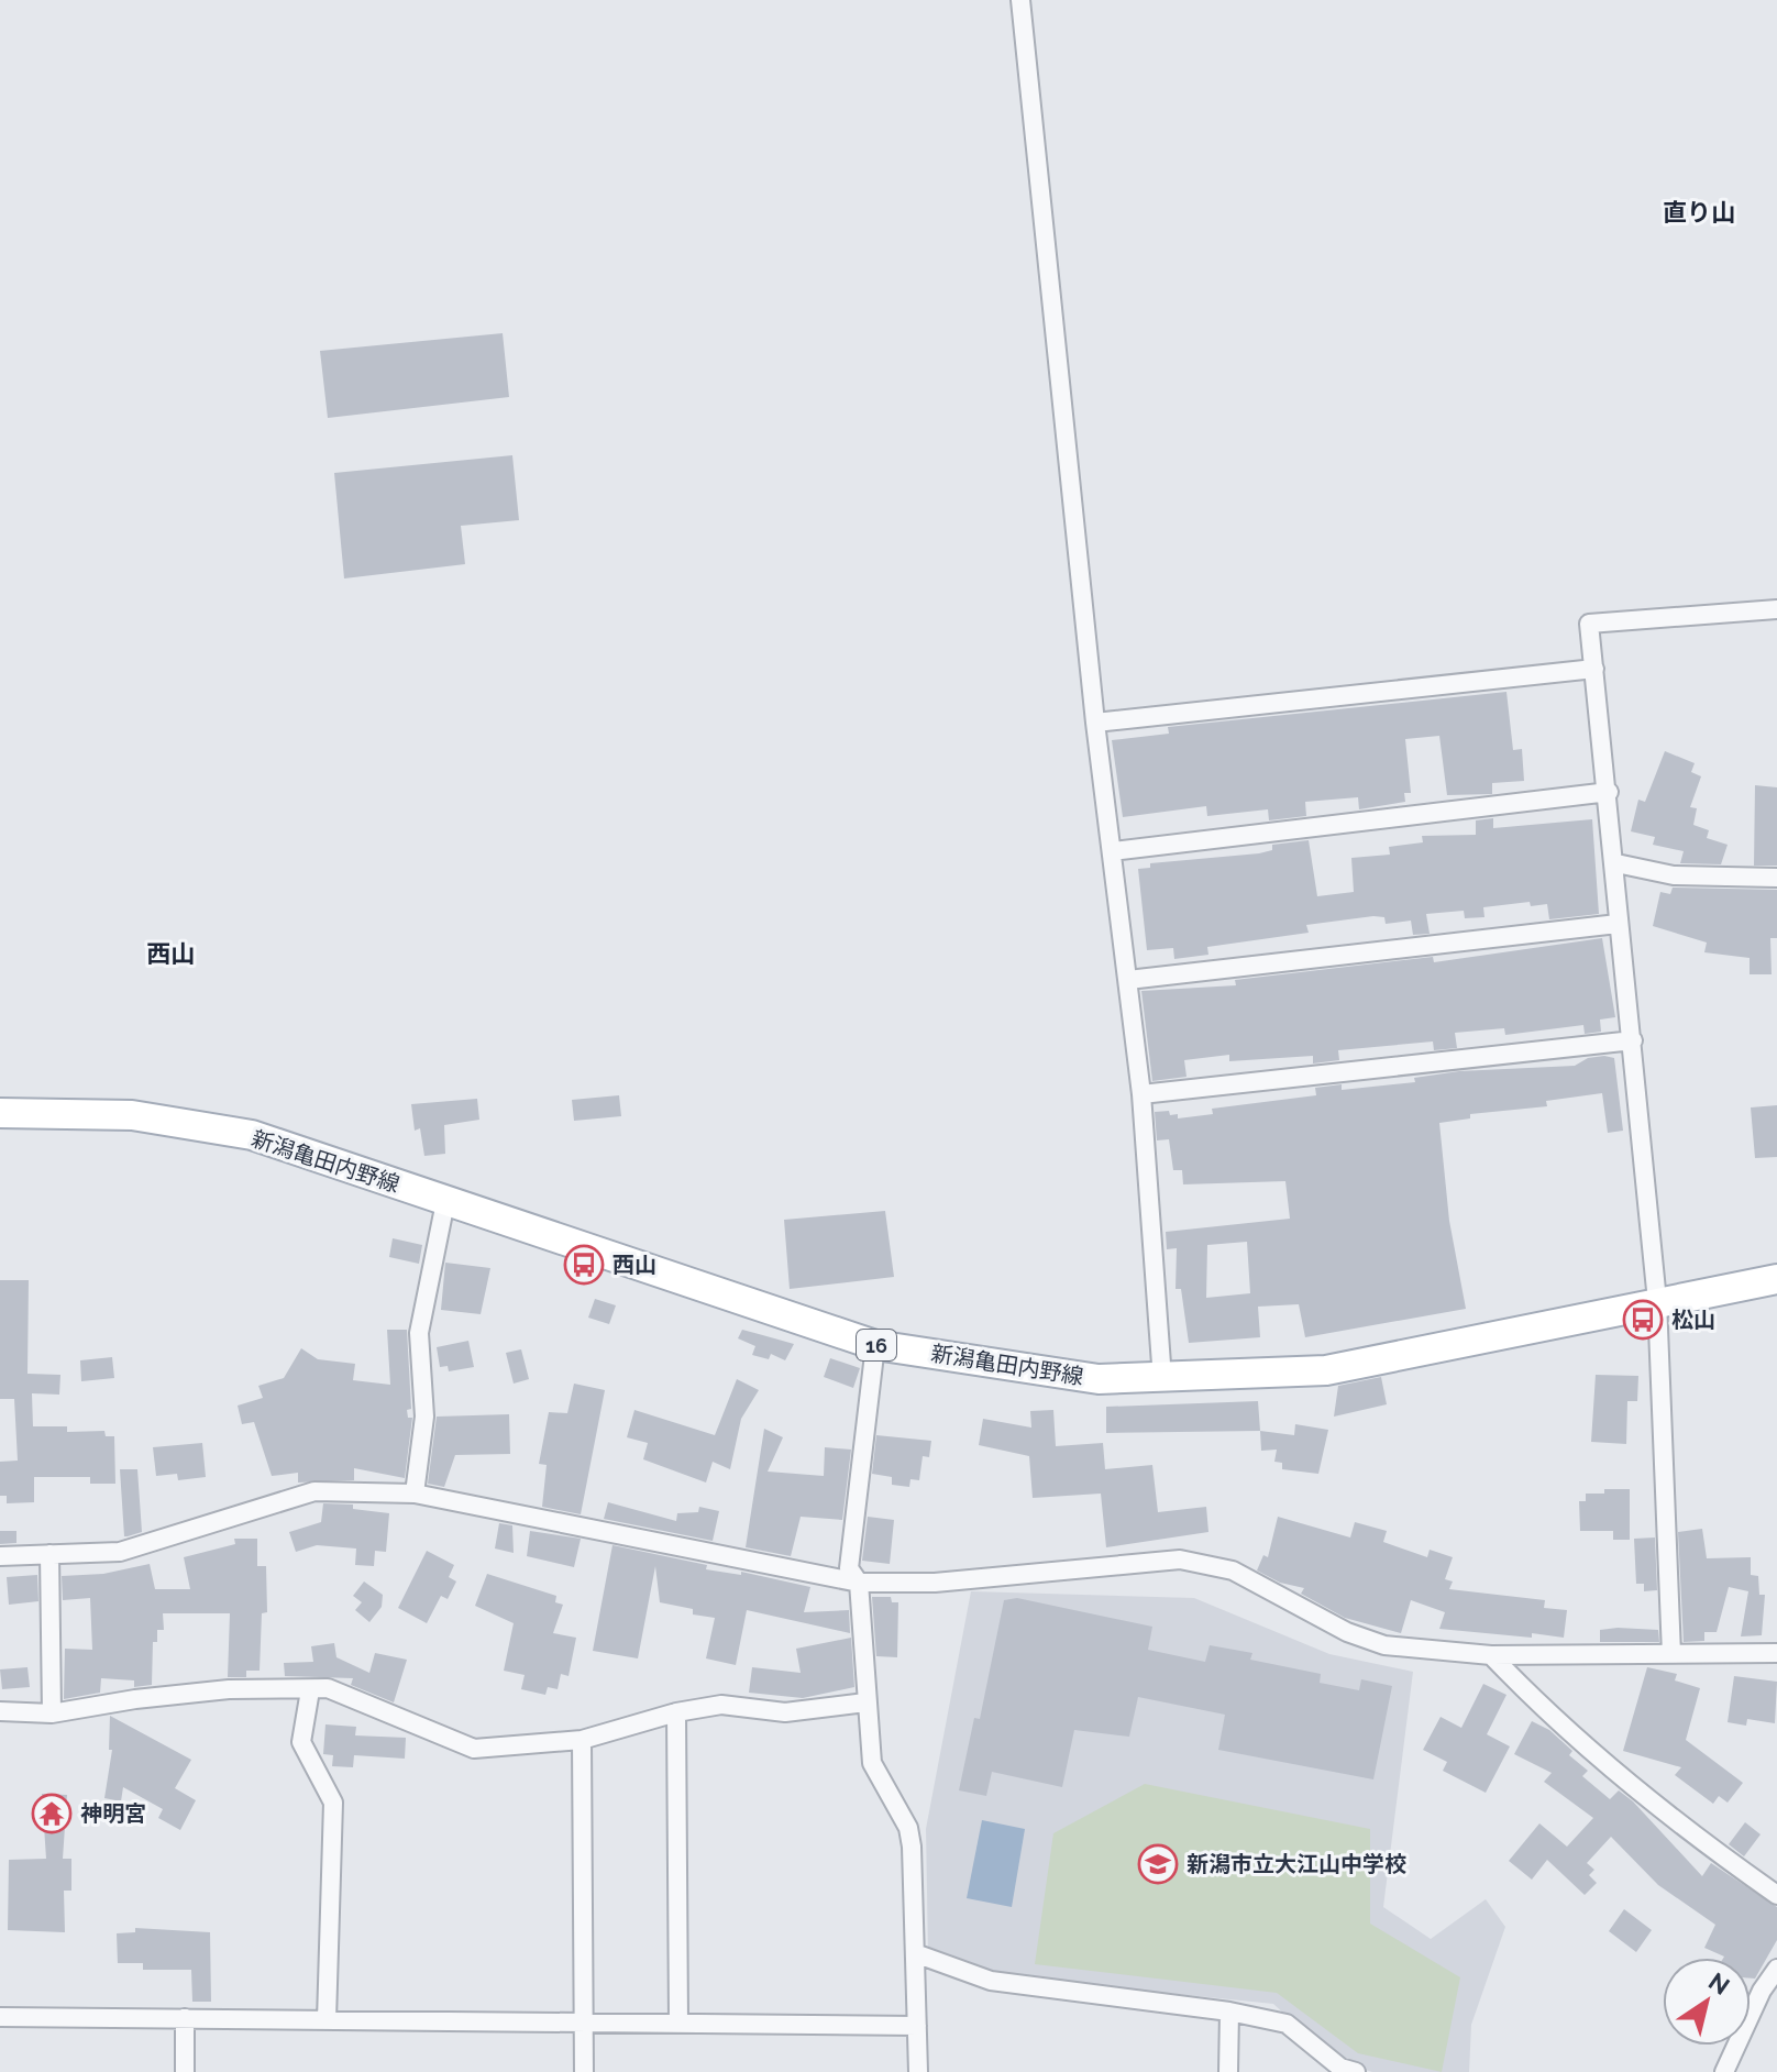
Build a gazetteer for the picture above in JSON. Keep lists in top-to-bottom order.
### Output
{
  "streets": {
    "main road": ["新潟亀田内野線", "16"]
  },
  "districts": ["直り山", "西山"],
  "places": {
    "bus stop": ["西山", "松山"],
    "temple": ["神明宮"],
    "school or university": ["新潟市立大江山中学校"]
  },
  "north": "top right"
}
